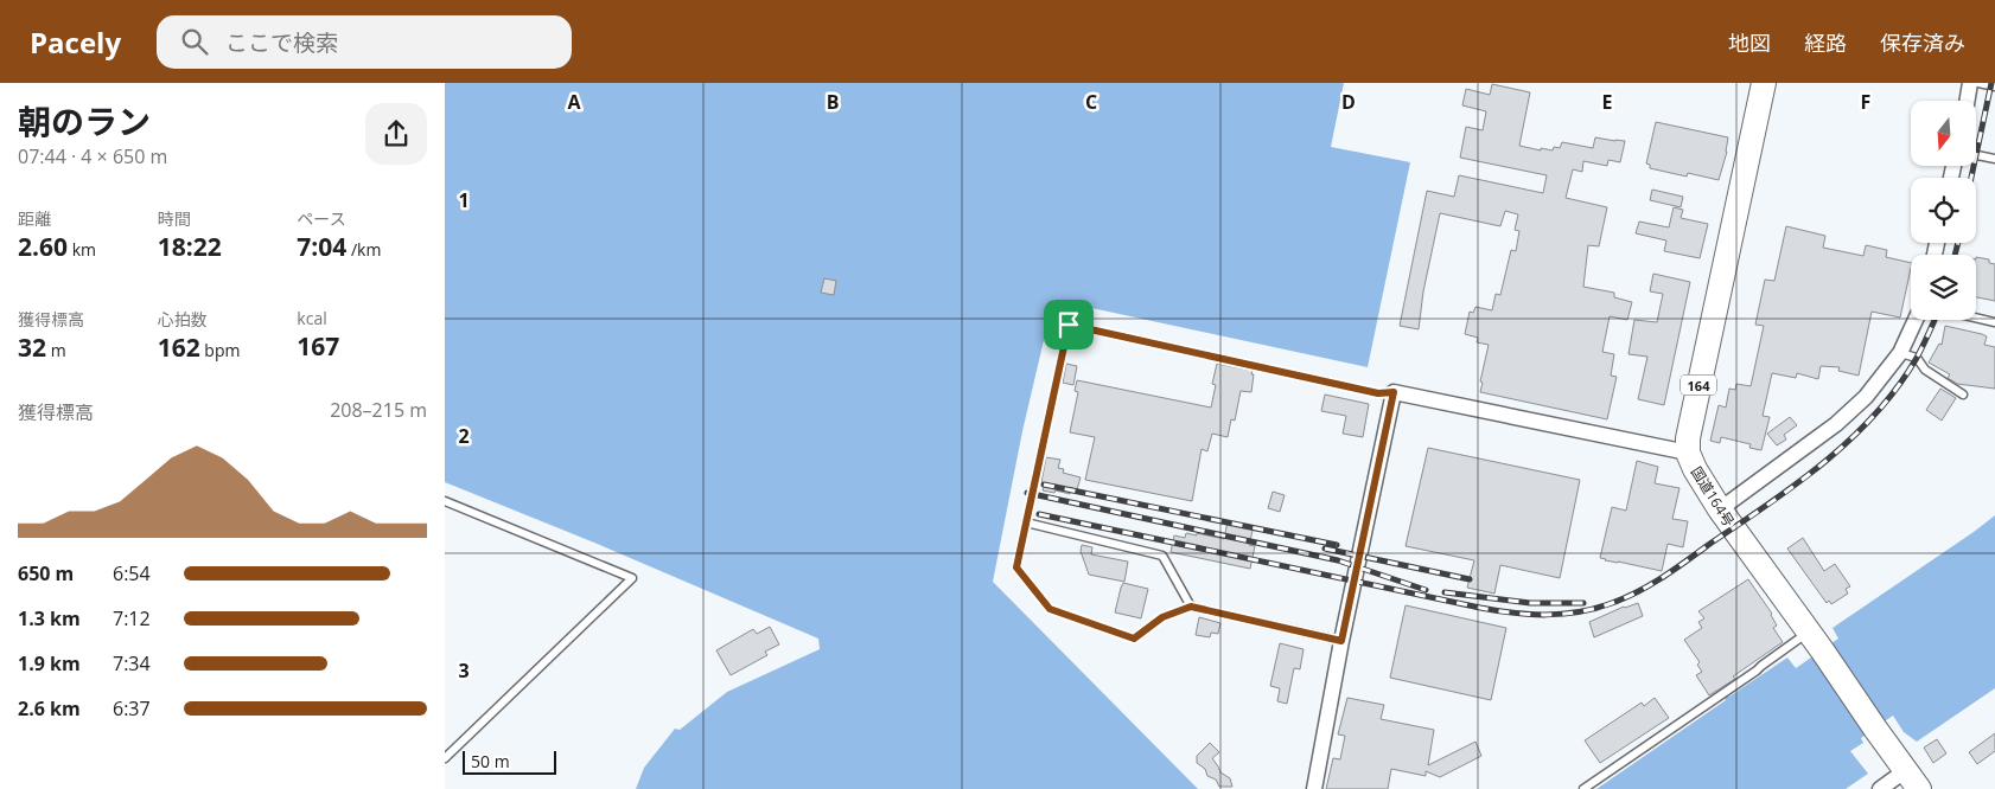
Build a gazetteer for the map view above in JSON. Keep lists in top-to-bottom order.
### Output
{
  "streets": {
    "highway": ["164", "国道164号"]
  },
  "scale_bar": "50 m",
  "north": "bottom",
  "page": {
    "header": "Pacely",
    "search": "ここで検索",
    "nav": ["地図", "経路", "保存済み"],
    "heading": ["朝のラン", "07:44 · 4 × 650 m"],
    "stats": [
      ["距離", "2.60 km"],
      ["時間", "18:22"],
      ["ペース", "7:04 /km"],
      ["獲得標高", "32 m"],
      ["心拍数", "162 bpm"],
      ["kcal", "167"]
    ],
    "chart": ["獲得標高", "208–215 m"],
    "list": [
      {
        "name": "650 m",
        "note": "6:54"
      },
      {
        "name": "1.3 km",
        "note": "7:12"
      },
      {
        "name": "1.9 km",
        "note": "7:34"
      },
      {
        "name": "2.6 km",
        "note": "6:37"
      }
    ],
    "scale": "50 m"
  },
  "grid": {
    "columns": [
      "A",
      "B",
      "C",
      "D",
      "E",
      "F"
    ],
    "rows": ["1", "2", "3"]
  }
}
